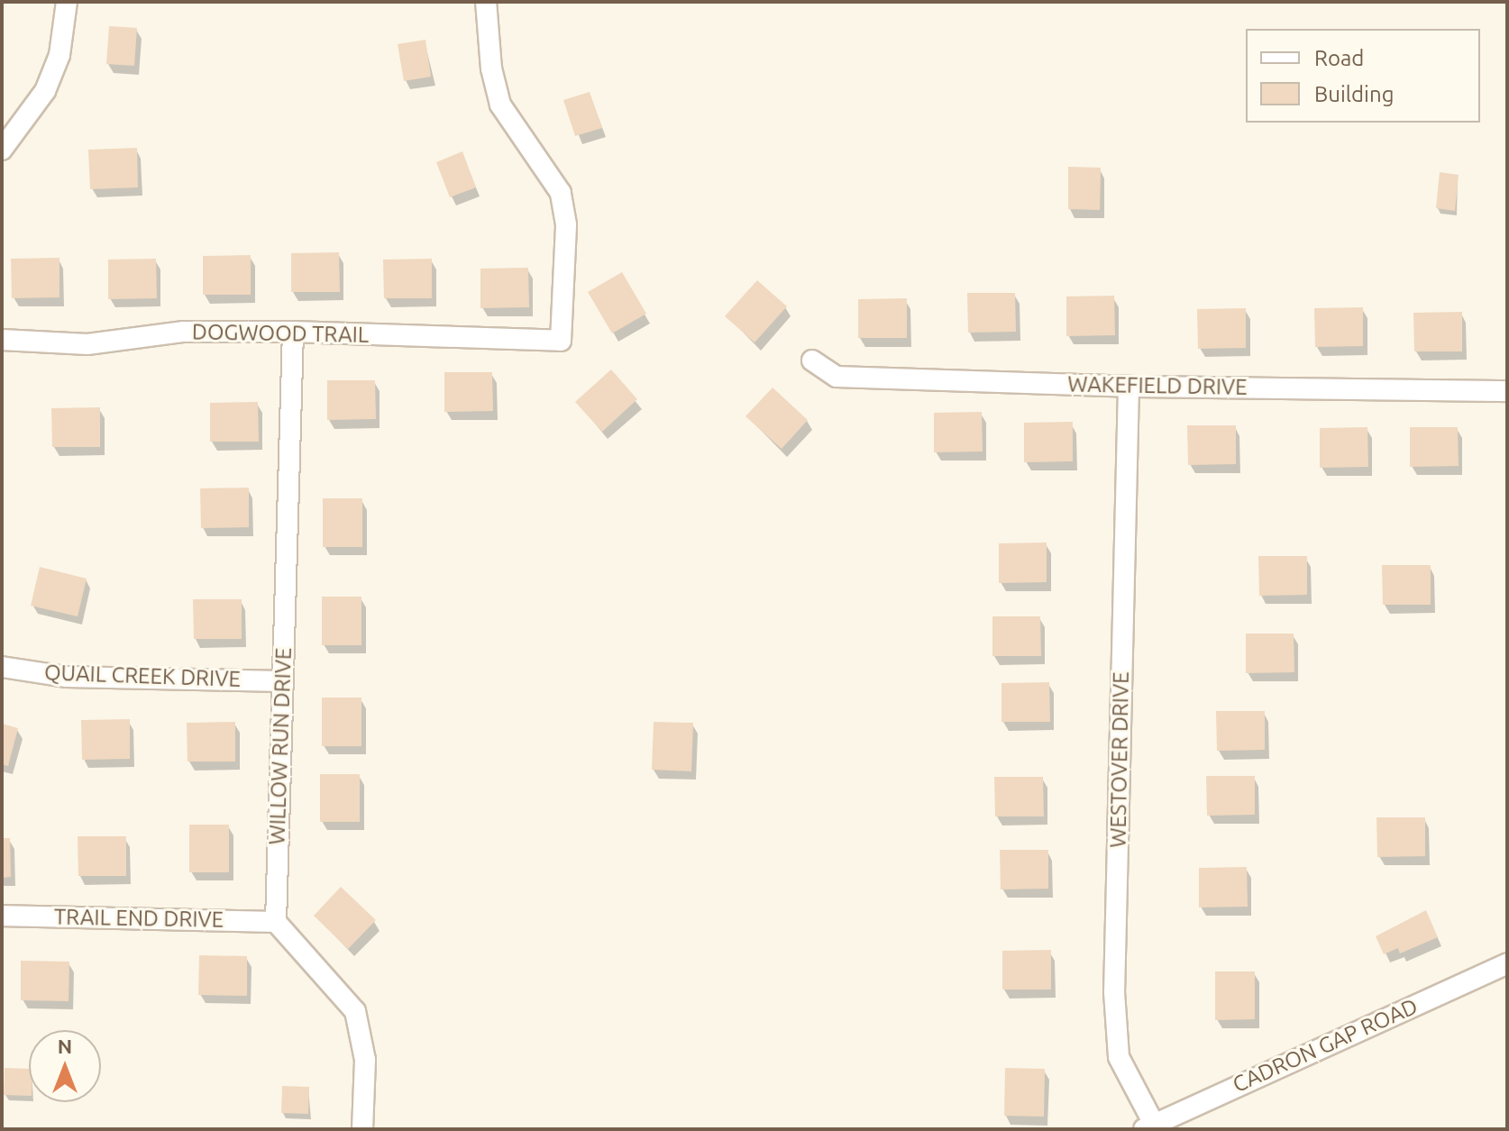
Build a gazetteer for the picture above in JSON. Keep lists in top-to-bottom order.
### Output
{
  "streets": {
    "street": [
      "DOGWOOD TRAIL",
      "WAKEFIELD DRIVE",
      "QUAIL CREEK DRIVE",
      "WILLOW RUN DRIVE",
      "WESTOVER DRIVE",
      "TRAIL END DRIVE",
      "CADRON GAP ROAD"
    ]
  },
  "crossings": [
    ["DOGWOOD TRAIL", "WILLOW RUN DRIVE"],
    ["WAKEFIELD DRIVE", "WESTOVER DRIVE"],
    ["QUAIL CREEK DRIVE", "WILLOW RUN DRIVE"],
    ["WILLOW RUN DRIVE", "TRAIL END DRIVE"],
    ["WESTOVER DRIVE", "CADRON GAP ROAD"]
  ],
  "legend": ["Road", "Building"],
  "north": "top"
}
